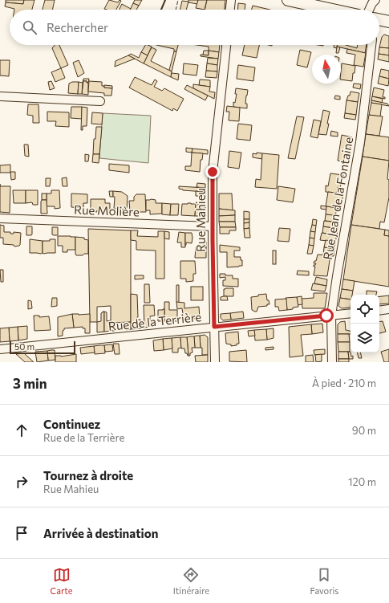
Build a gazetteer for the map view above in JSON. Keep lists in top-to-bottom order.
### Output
{
  "streets": {
    "street": [
      "Rue Jean de la Fontaine",
      "Rue Molière",
      "Rue Mahieu",
      "Rue de la Terrière"
    ]
  },
  "crossings": [
    ["Rue Jean de la Fontaine", "Rue de la Terrière"],
    ["Rue Molière", "Rue Mahieu"],
    ["Rue Mahieu", "Rue de la Terrière"]
  ],
  "scale_bar": "50 m",
  "north": "top",
  "page": {
    "search": "Rechercher",
    "scale": "50 m",
    "heading": ["3 min", "À pied · 210 m"],
    "list": [
      ["Continuez", "Rue de la Terrière", "90 m"],
      ["Tournez à droite", "Rue Mahieu", "120 m"],
      "Arrivée à destination"
    ],
    "nav": ["Carte", "Itinéraire", "Favoris"]
  }
}
